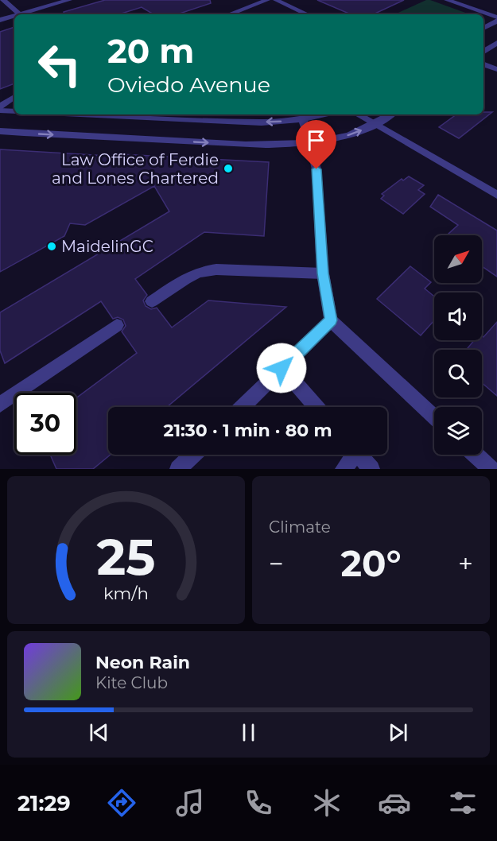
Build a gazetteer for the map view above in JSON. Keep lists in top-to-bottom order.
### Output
{
  "places": ["Law Office of Ferdie and Lones Chartered", "MaidelinGC"],
  "north": "top right",
  "page": {
    "turn": ["20 m", "Oviedo Avenue"],
    "limit": "30",
    "trip": "21:30 · 1 min · 80 m",
    "tile": "Climate",
    "heat": ["−", "20°", "+"],
    "song": ["Neon Rain", "Kite Club"],
    "tabs": "21:29",
    "gauge": ["25", "km/h"]
  }
}
